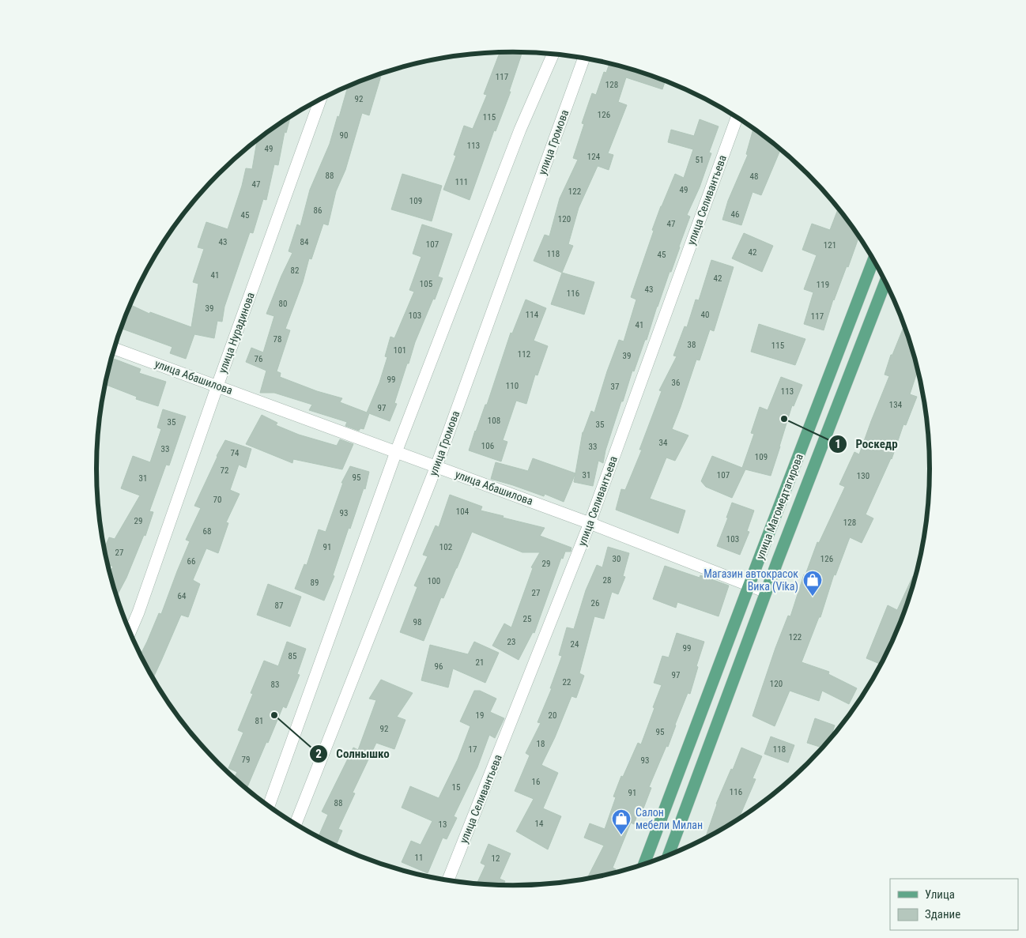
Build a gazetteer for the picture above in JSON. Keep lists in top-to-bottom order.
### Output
{
  "streets": {
    "main road": ["улица Магомедтагирова"],
    "street": [
      "улица Громова",
      "улица Селивантьева",
      "улица Нурадинова",
      "улица Абашилова"
    ]
  },
  "crossings": [
    ["улица Громова", "улица Абашилова"],
    ["улица Селивантьева", "улица Абашилова"],
    ["улица Нурадинова", "улица Абашилова"],
    ["улица Абашилова", "улица Магомедтагирова"]
  ],
  "places": {
    "other": ["Роскедр", "Солнышко"],
    "shop": ["Магазин автокрасок Вика (Vika)", "Салон мебели Милан"]
  },
  "house_numbers": [
    "117",
    "128",
    "92",
    "126",
    "115",
    "90",
    "113",
    "49",
    "124",
    "51",
    "88",
    "48",
    "111",
    "47",
    "49",
    "122",
    "109",
    "86",
    "46",
    "45",
    "120",
    "47",
    "43",
    "84",
    "107",
    "121",
    "42",
    "118",
    "45",
    "82",
    "41",
    "42",
    "105",
    "119",
    "43",
    "116",
    "80",
    "39",
    "114",
    "40",
    "103",
    "117",
    "41",
    "78",
    "38",
    "115",
    "101",
    "112",
    "39",
    "76",
    "99",
    "36",
    "110",
    "37",
    "113",
    "134",
    "97",
    "108",
    "35",
    "35",
    "34",
    "106",
    "33",
    "33",
    "74",
    "109",
    "72",
    "31",
    "107",
    "130",
    "95",
    "31",
    "70",
    "104",
    "93",
    "29",
    "128",
    "68",
    "103",
    "91",
    "102",
    "27",
    "30",
    "126",
    "66",
    "29",
    "28",
    "100",
    "89",
    "27",
    "64",
    "26",
    "87",
    "25",
    "98",
    "122",
    "23",
    "24",
    "99",
    "85",
    "21",
    "96",
    "97",
    "22",
    "120",
    "83",
    "19",
    "20",
    "81",
    "92",
    "95",
    "18",
    "17",
    "118",
    "79",
    "93",
    "16",
    "15",
    "116",
    "91",
    "88",
    "14",
    "13",
    "11",
    "12"
  ],
  "legend": ["Улица", "Здание"]
}
